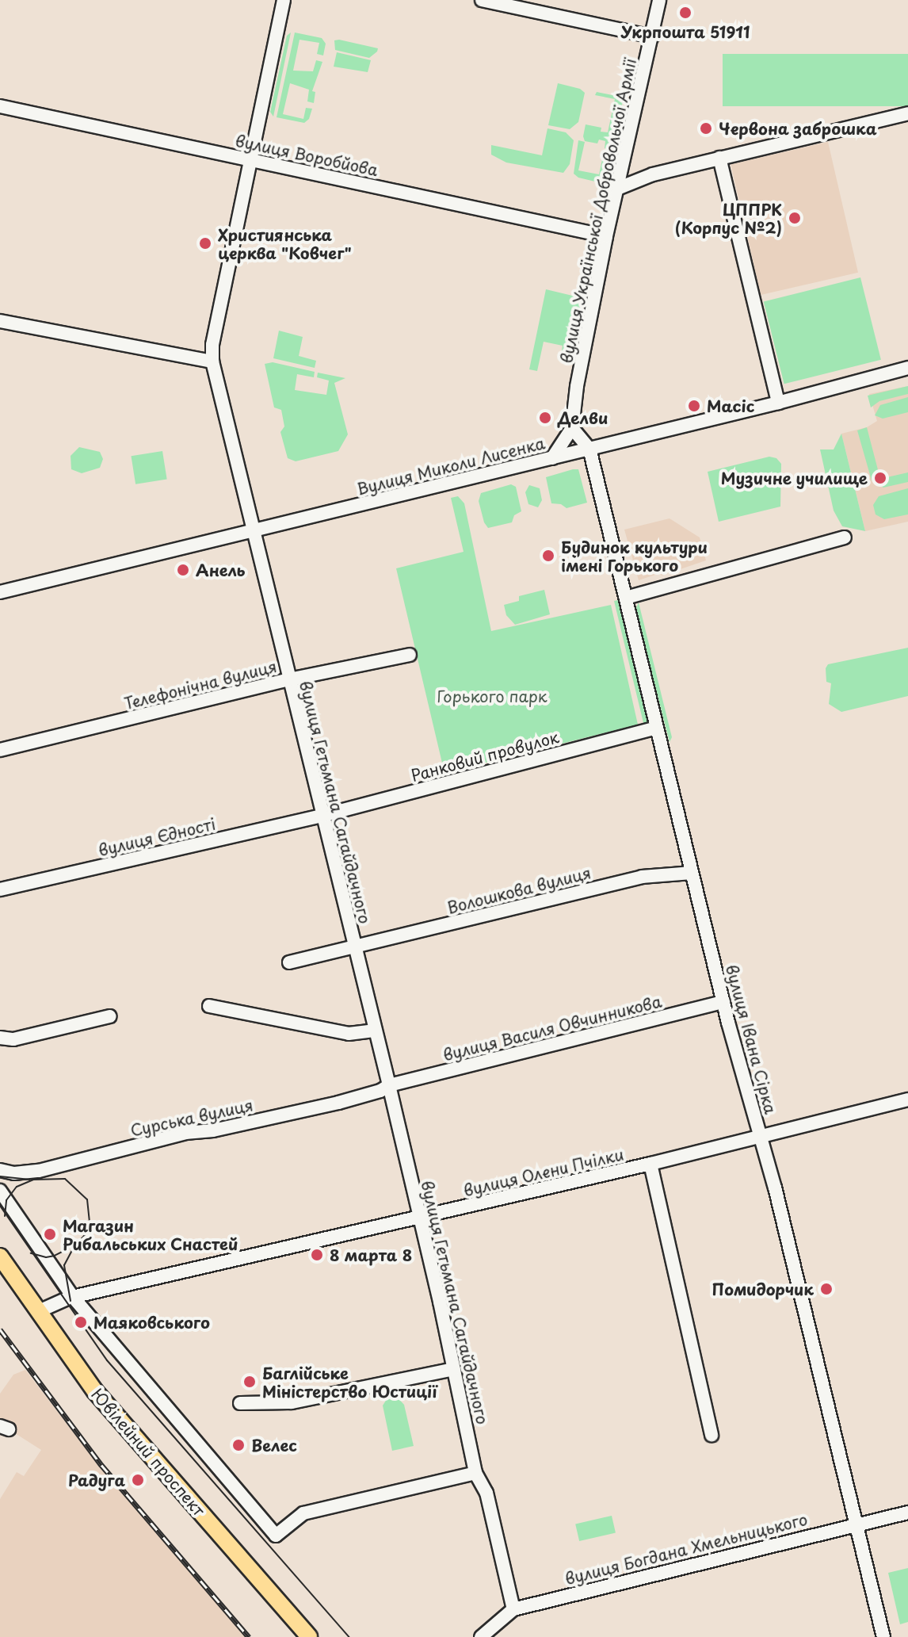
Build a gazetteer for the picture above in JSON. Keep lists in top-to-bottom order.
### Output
{
  "streets": {
    "main road": ["Ювілейний проспект"],
    "street": [
      "вулиця Воробйова",
      "вулиця Української Добровольчої Армії",
      "Вулиця Миколи Лисенка",
      "Телефонічна вулиця",
      "Ранковий провулок",
      "вулиця Гетьмана Сагайдачного",
      "вулиця Єдності",
      "Волошкова вулиця",
      "вулиця Василя Овчинникова",
      "вулиця Івана Сірка",
      "Сурська вулиця",
      "вулиця Олени Пчілки",
      "вулиця Богдана Хмельницького"
    ]
  },
  "crossings": [
    ["вулиця Воробйова", "вулиця Української Добровольчої Армії"],
    ["вулиця Воробйова", "вулиця Гетьмана Сагайдачного"],
    ["вулиця Української Добровольчої Армії", "Вулиця Миколи Лисенка"],
    ["Вулиця Миколи Лисенка", "вулиця Гетьмана Сагайдачного"],
    ["Вулиця Миколи Лисенка", "вулиця Івана Сірка"],
    ["Телефонічна вулиця", "вулиця Гетьмана Сагайдачного"],
    ["Ранковий провулок", "вулиця Гетьмана Сагайдачного"],
    ["Ранковий провулок", "вулиця Єдності"],
    ["Ранковий провулок", "вулиця Івана Сірка"],
    ["вулиця Гетьмана Сагайдачного", "вулиця Єдності"],
    ["вулиця Гетьмана Сагайдачного", "Волошкова вулиця"],
    ["вулиця Гетьмана Сагайдачного", "вулиця Василя Овчинникова"],
    ["вулиця Гетьмана Сагайдачного", "Сурська вулиця"],
    ["вулиця Гетьмана Сагайдачного", "вулиця Олени Пчілки"],
    ["вулиця Гетьмана Сагайдачного", "вулиця Богдана Хмельницького"],
    ["Волошкова вулиця", "вулиця Івана Сірка"],
    ["вулиця Василя Овчинникова", "вулиця Івана Сірка"],
    ["вулиця Василя Овчинникова", "Сурська вулиця"],
    ["вулиця Івана Сірка", "вулиця Олени Пчілки"],
    ["вулиця Івана Сірка", "вулиця Богдана Хмельницького"],
    ["вулиця Олени Пчілки", "Ювілейний проспект"]
  ],
  "parks": ["Горького парк"],
  "places": [
    "Укрпошта 51911",
    "Червона заброшка",
    "ЦППРК (Корпус №2)",
    "Християнська церква \"Ковчег\"",
    "Macic",
    "Делви",
    "Музичне училище",
    "Будинок культури імені Горького",
    "Анель",
    "Магазин Рибальських Снастей",
    "8 марта 8",
    "Помидорчик",
    "Маяковського",
    "Баглійське Міністерство Юстиції",
    "Велес",
    "Радуга"
  ]
}
